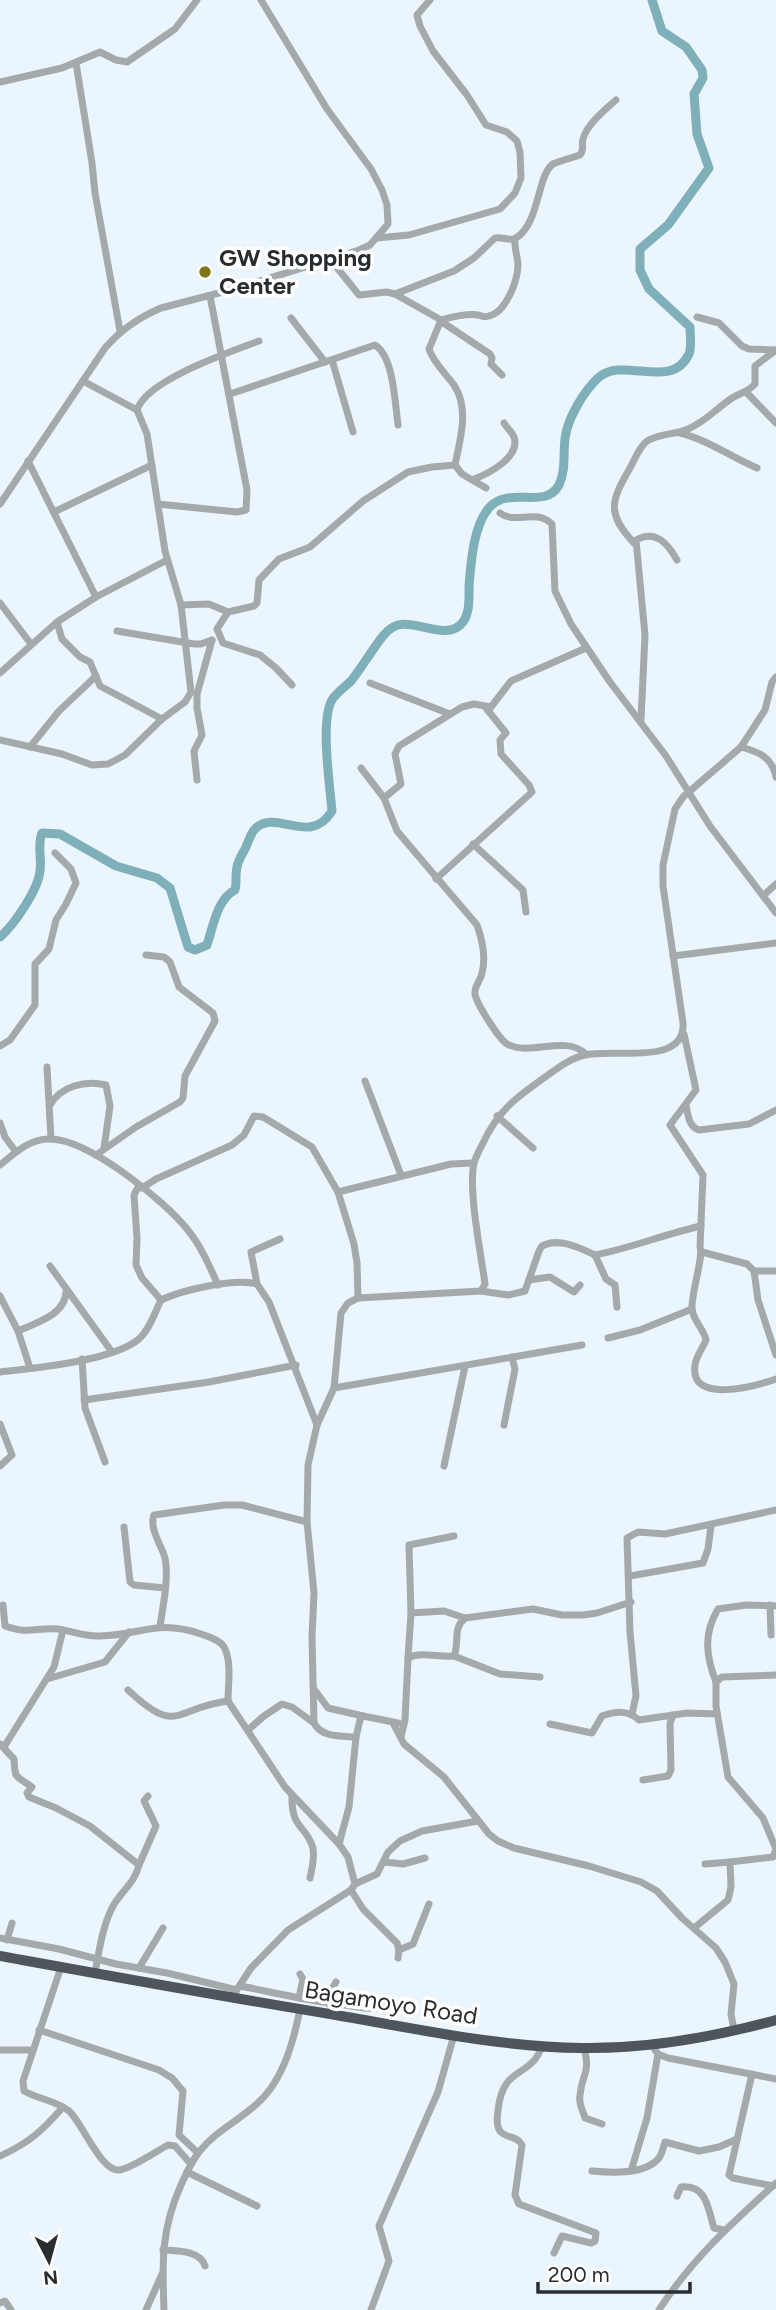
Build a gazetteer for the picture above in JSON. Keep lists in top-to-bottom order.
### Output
{
  "streets": {
    "highway": ["Bagamoyo Road"]
  },
  "places": ["GW Shopping Center"],
  "scale_bar": "200 m",
  "north": "bottom"
}
